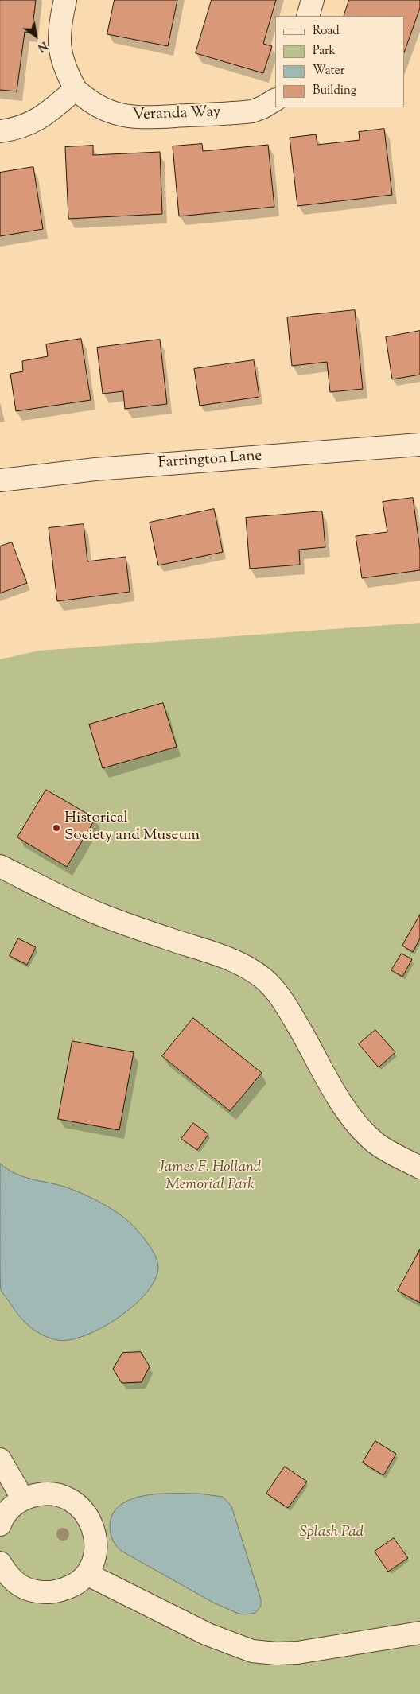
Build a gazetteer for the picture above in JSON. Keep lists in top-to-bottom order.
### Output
{
  "streets": {
    "street": ["Veranda Way", "Farrington Lane"]
  },
  "parks": ["James F. Holland Memorial Park", "Splash Pad"],
  "places": ["Historical Society and Museum"],
  "legend": [
    "Road",
    "Park",
    "Water",
    "Building"
  ],
  "north": "bottom right"
}
